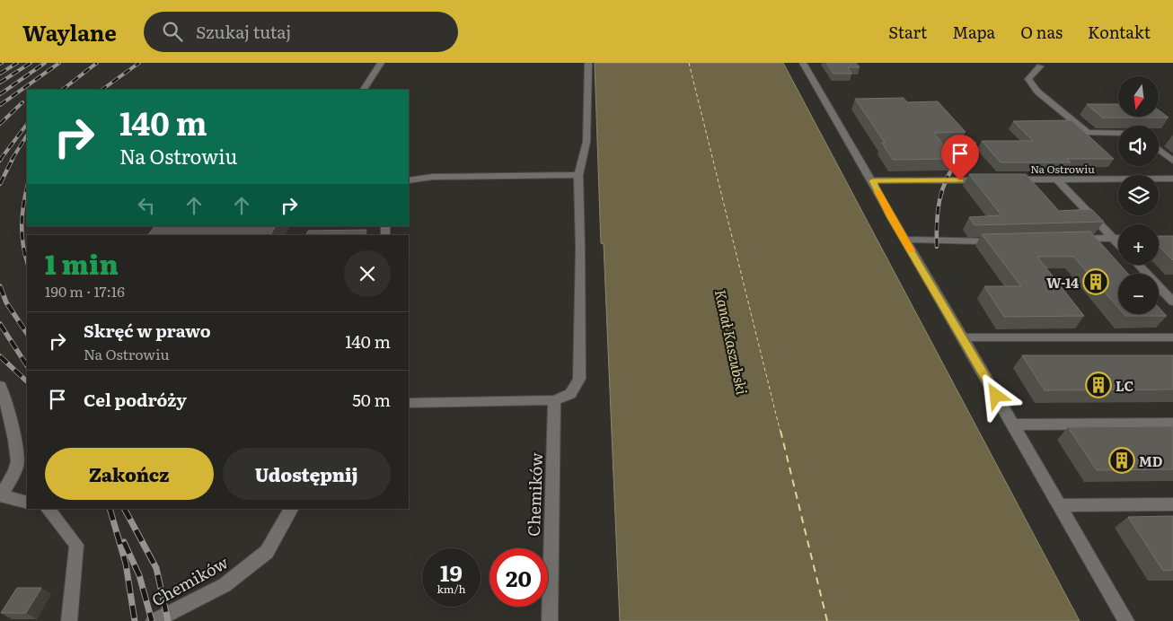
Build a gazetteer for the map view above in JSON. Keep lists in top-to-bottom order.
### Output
{
  "streets": {
    "lane": ["Na Ostrowiu", "Chemików"]
  },
  "water": ["Kanał Kaszubski"],
  "places": {
    "building": ["W-14", "LC", "MD"]
  },
  "north": "bottom",
  "page": {
    "header": "Waylane",
    "search": "Szukaj tutaj",
    "nav": [
      "Start",
      "Mapa",
      "O nas",
      "Kontakt"
    ],
    "map_buttons": ["+", "−"],
    "turn": ["140 m", "Na Ostrowiu"],
    "heading": ["1 min", "190 m · 17:16"],
    "list": [
      {
        "name": "Skręć w prawo",
        "note": "Na Ostrowiu",
        "value": "140 m"
      },
      {
        "name": "Cel podróży",
        "value": "50 m"
      }
    ],
    "buttons": ["Zakończ", "Udostępnij"],
    "speed": "19 km/h",
    "limit": "20"
  }
}
